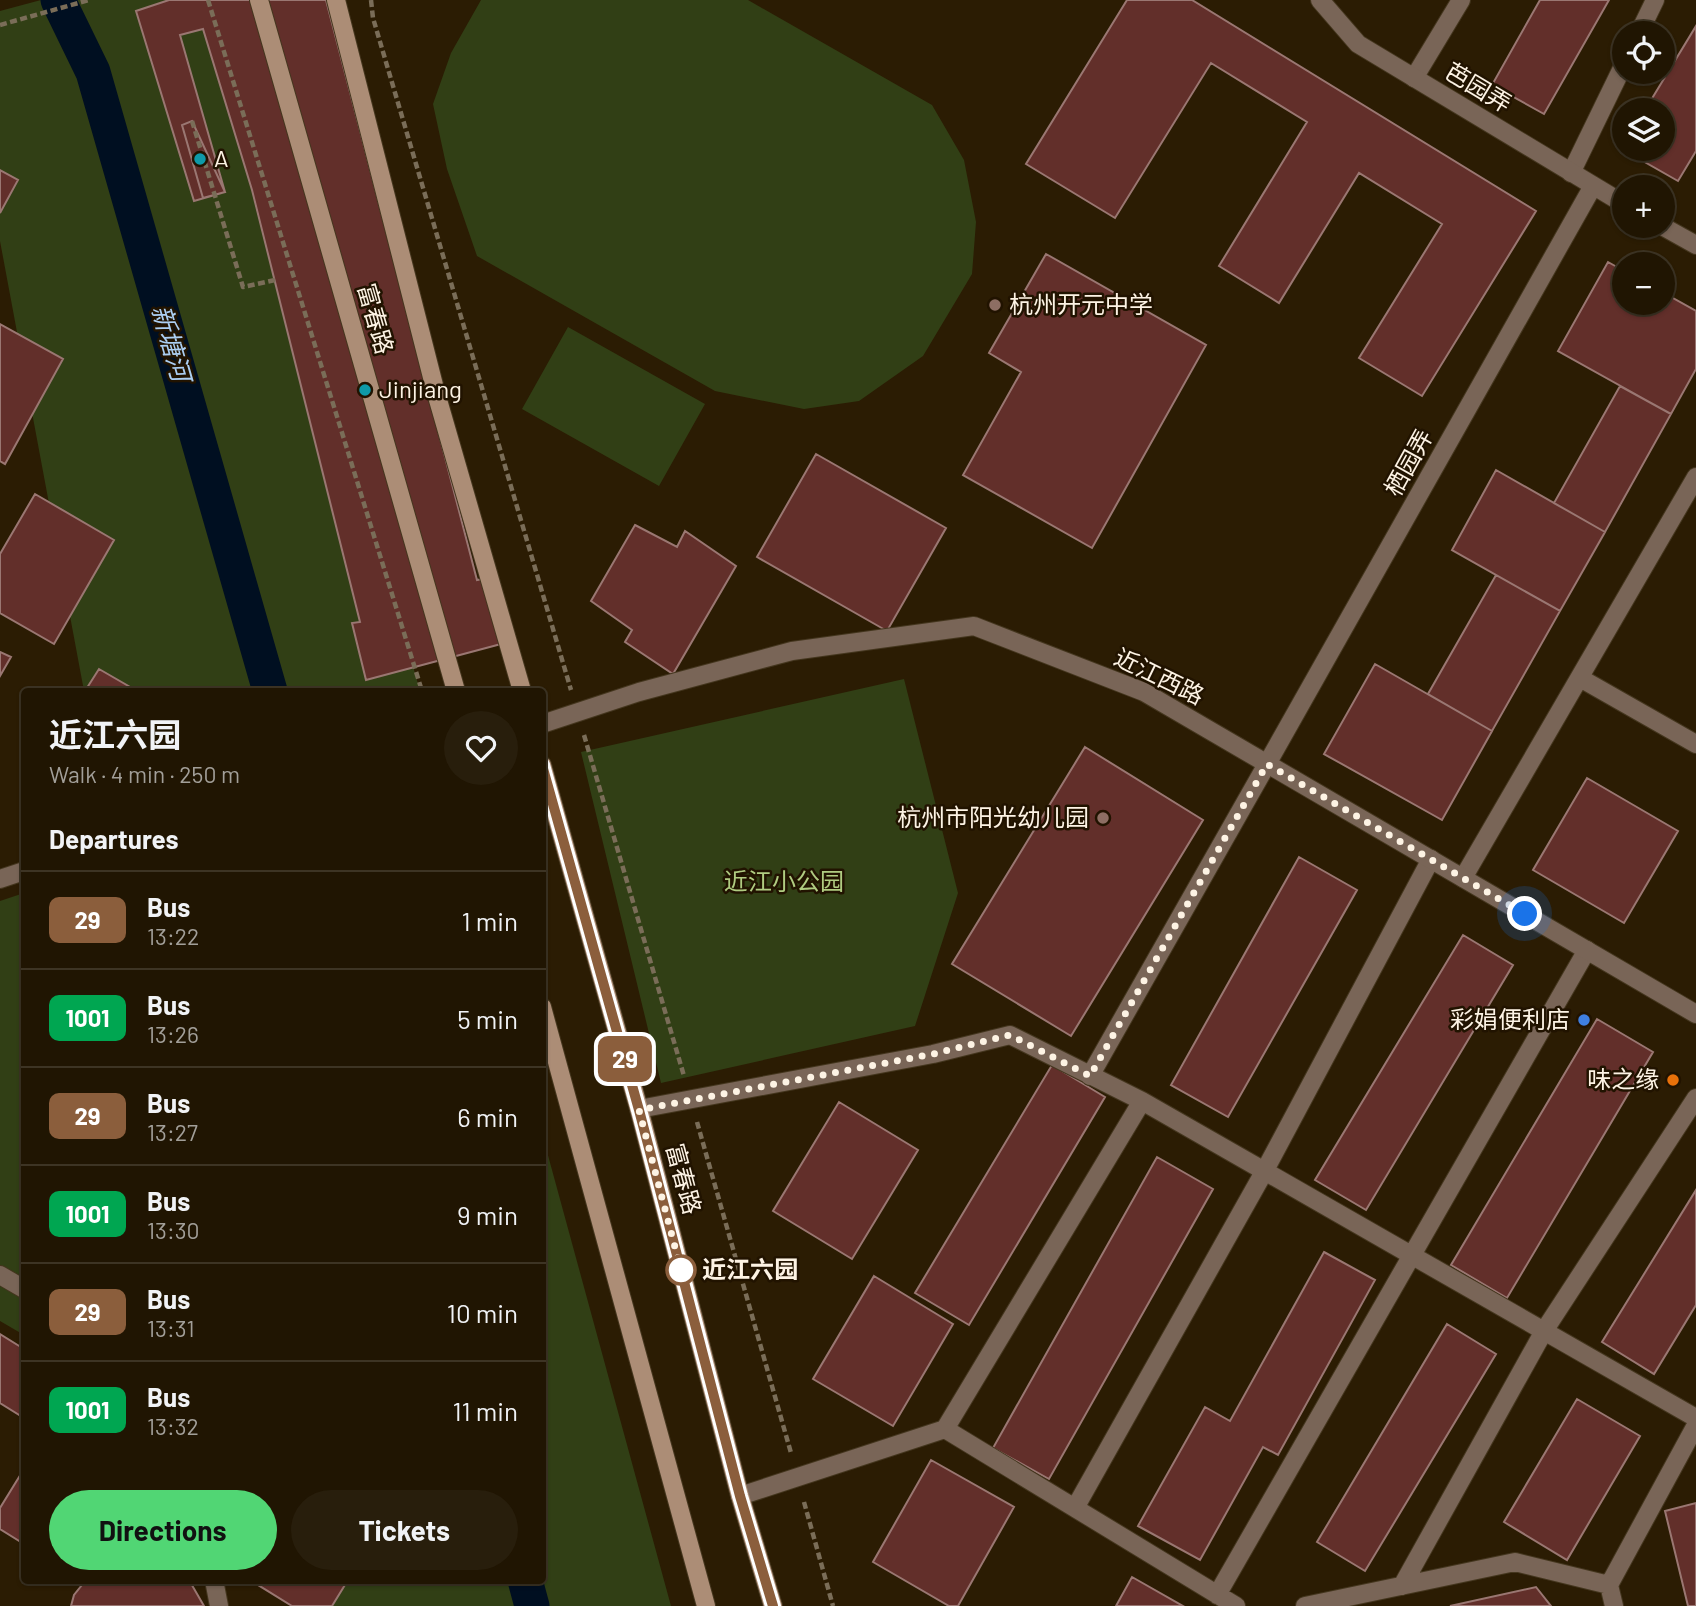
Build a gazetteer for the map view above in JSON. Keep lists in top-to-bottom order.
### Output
{
  "streets": {
    "street": [
      "芭园弄",
      "富春路",
      "栖园弄",
      "近江西路"
    ]
  },
  "crossings": [
    ["芭园弄", "栖园弄"],
    ["栖园弄", "近江西路"]
  ],
  "water": ["新塘河"],
  "parks": ["近江小公园"],
  "places": [
    "A",
    "杭州开元中学",
    "Jinjiang",
    "杭州市阳光幼儿园",
    "彩娟便利店",
    "味之缘",
    "近江六园"
  ],
  "lines": ["bus line 29"],
  "page": {
    "on_map": "29",
    "map_buttons": ["+", "−"],
    "heading": [
      ["近江六园", "Walk · 4 min · 250 m"],
      "Departures"
    ],
    "list": [
      {
        "mark": "29",
        "name": "Bus",
        "note": "13:22",
        "value": "1 min"
      },
      {
        "mark": "1001",
        "name": "Bus",
        "note": "13:26",
        "value": "5 min"
      },
      {
        "mark": "29",
        "name": "Bus",
        "note": "13:27",
        "value": "6 min"
      },
      {
        "mark": "1001",
        "name": "Bus",
        "note": "13:30",
        "value": "9 min"
      },
      {
        "mark": "29",
        "name": "Bus",
        "note": "13:31",
        "value": "10 min"
      },
      {
        "mark": "1001",
        "name": "Bus",
        "note": "13:32",
        "value": "11 min"
      }
    ],
    "buttons": ["Directions", "Tickets"]
  }
}
